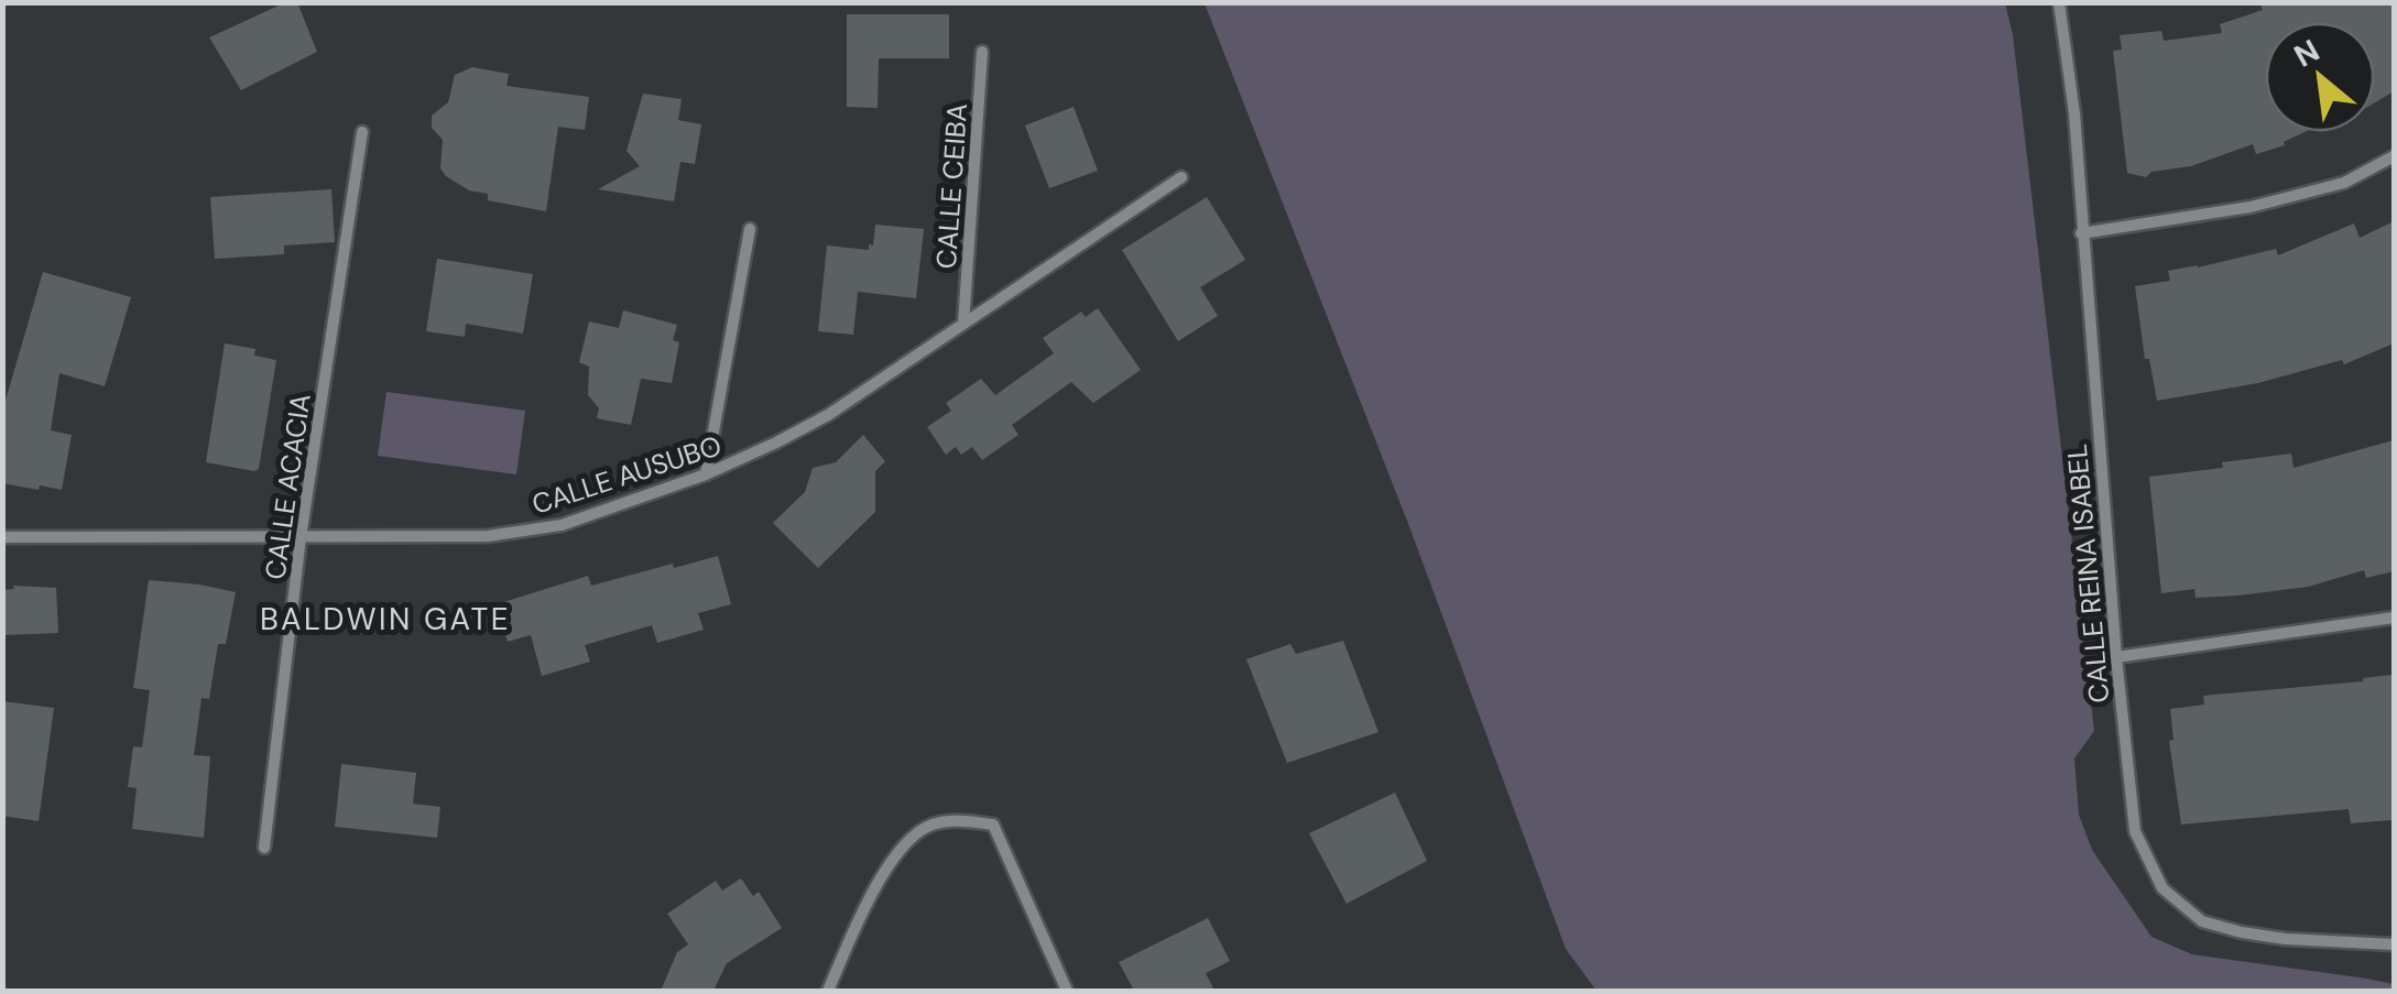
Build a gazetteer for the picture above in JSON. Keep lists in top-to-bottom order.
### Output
{
  "streets": {
    "street": [
      "CALLE CEIBA",
      "CALLE AUSUBO",
      "CALLE ACACIA",
      "CALLE REINA ISABEL"
    ]
  },
  "crossings": [
    ["CALLE CEIBA", "CALLE AUSUBO"],
    ["CALLE AUSUBO", "CALLE ACACIA"]
  ],
  "districts": ["BALDWIN GATE"],
  "north": "top left"
}
